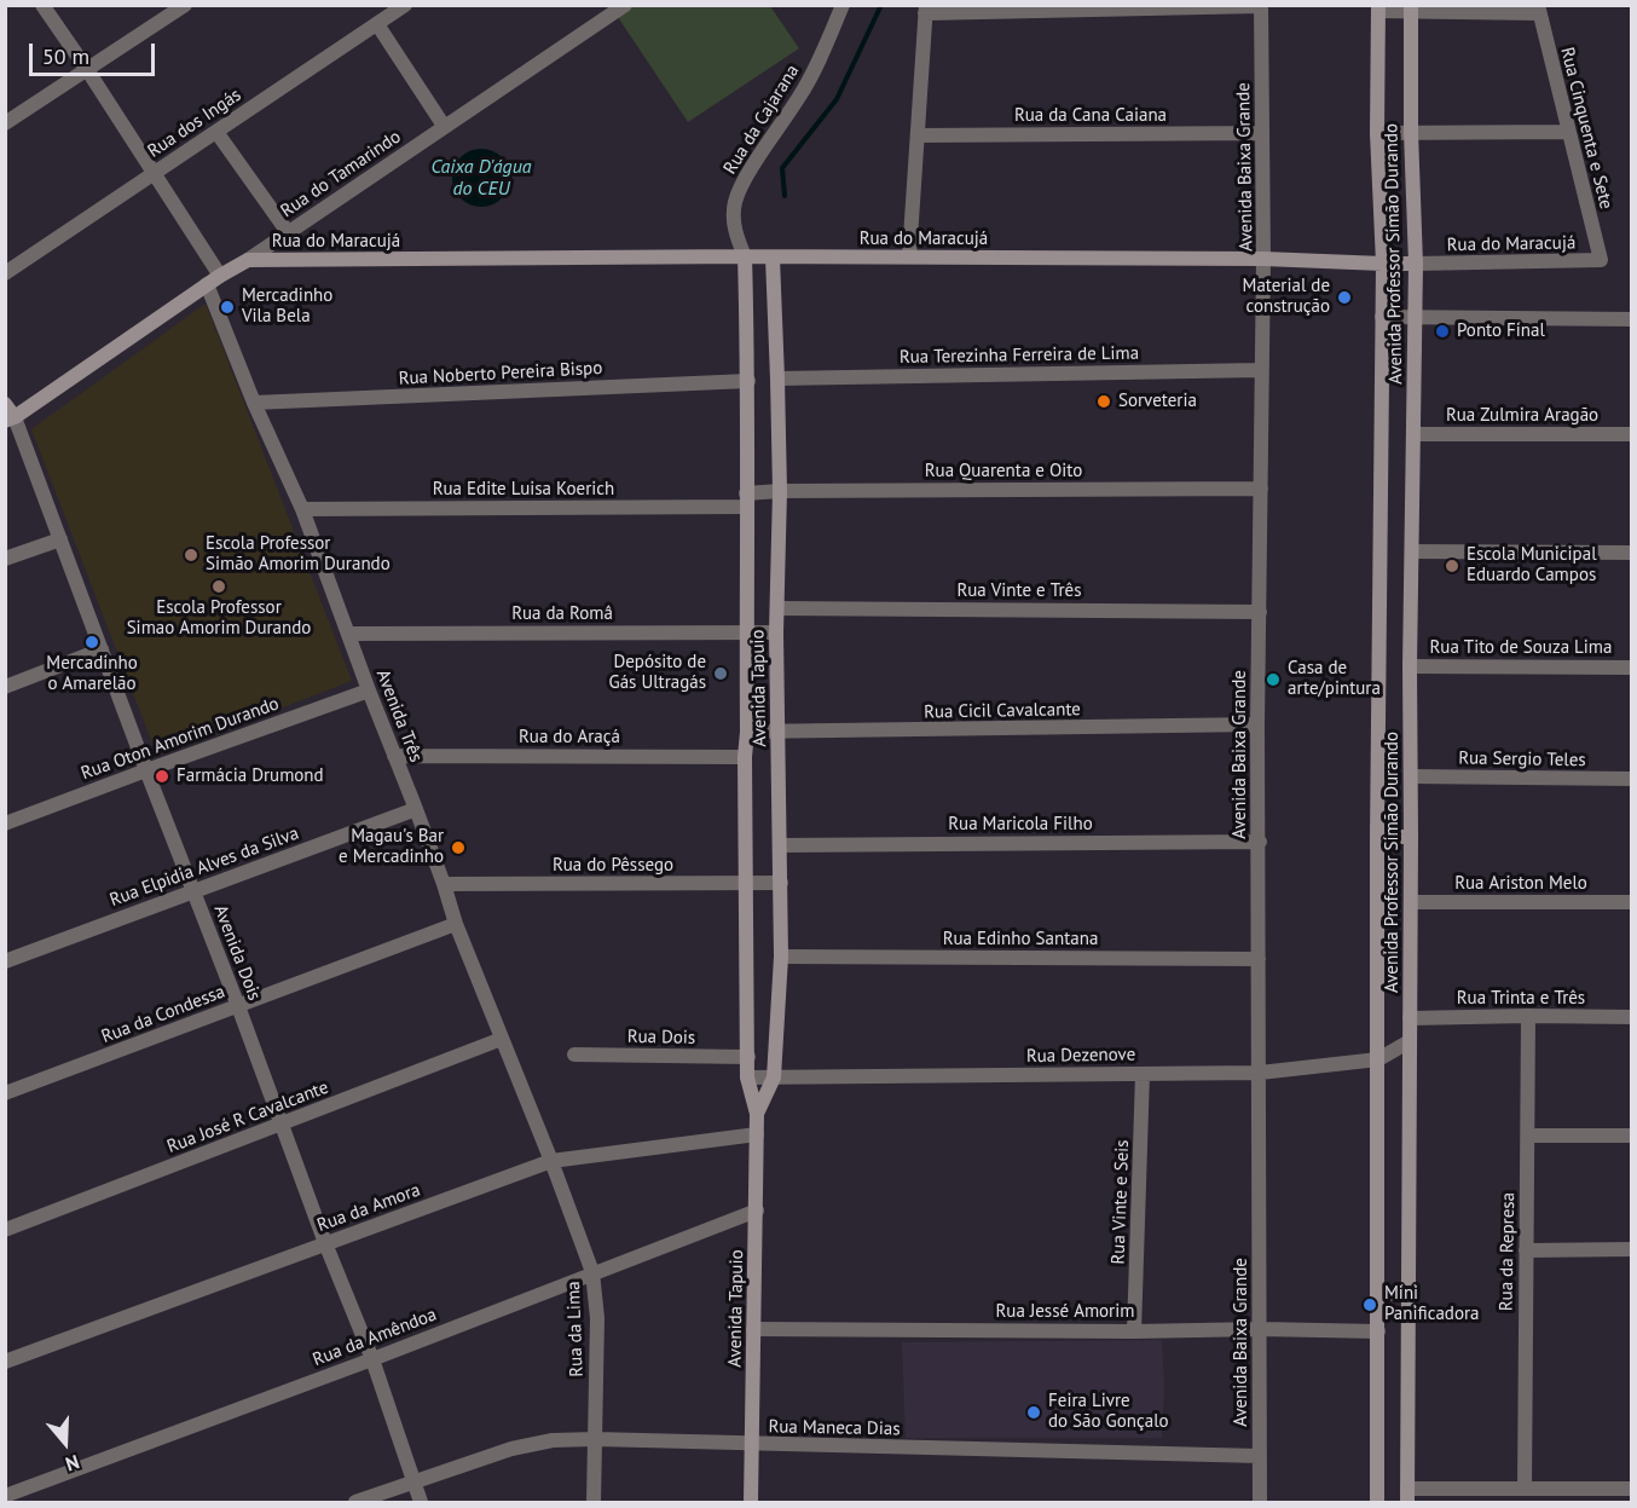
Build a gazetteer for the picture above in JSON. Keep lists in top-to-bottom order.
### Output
{
  "streets": {
    "street": [
      "Rua da Cana Caiana",
      "Rua da Cajarana",
      "Rua dos Ingás",
      "Rua Cinquenta e Sete",
      "Avenida Baixa Grande",
      "Rua do Tamarindo",
      "Rua do Maracujá",
      "Avenida Professor Simão Durando",
      "Rua Terezinha Ferreira de Lima",
      "Rua Noberto Pereira Bispo",
      "Rua Zulmira Aragão",
      "Rua Quarenta e Oito",
      "Rua Edite Luisa Koerich",
      "Rua Vinte e Três",
      "Rua da Româ",
      "Rua Tito de Souza Lima",
      "Avenida Tapuio",
      "Rua Cicil Cavalcante",
      "Avenida Três",
      "Rua do Araçá",
      "Rua Oton Amorim Durando",
      "Rua Sergio Teles",
      "Rua Maricola Filho",
      "Rua do Pêssego",
      "Rua Elpidia Alves da Silva",
      "Rua Ariston Melo",
      "Rua Edinho Santana",
      "Avenida Dois",
      "Rua Trinta e Três",
      "Rua da Condessa",
      "Rua Dois",
      "Rua Dezenove",
      "Rua José R Cavalcante",
      "Rua Vinte e Seis",
      "Rua da Amora",
      "Rua da Represa",
      "Rua Jessé Amorim",
      "Rua da Lima",
      "Rua da Amêndoa",
      "Rua Maneca Dias"
    ]
  },
  "crossings": [
    ["Rua da Cana Caiana", "Avenida Baixa Grande"],
    ["Rua da Cajarana", "Rua do Maracujá"],
    ["Rua da Cajarana", "Avenida Tapuio"],
    ["Rua Cinquenta e Sete", "Rua do Maracujá"],
    ["Avenida Baixa Grande", "Rua do Maracujá"],
    ["Avenida Baixa Grande", "Rua Terezinha Ferreira de Lima"],
    ["Avenida Baixa Grande", "Rua Quarenta e Oito"],
    ["Avenida Baixa Grande", "Rua Vinte e Três"],
    ["Avenida Baixa Grande", "Rua Cicil Cavalcante"],
    ["Avenida Baixa Grande", "Rua Maricola Filho"],
    ["Avenida Baixa Grande", "Rua Edinho Santana"],
    ["Avenida Baixa Grande", "Rua Dezenove"],
    ["Avenida Baixa Grande", "Rua Jessé Amorim"],
    ["Avenida Baixa Grande", "Rua Maneca Dias"],
    ["Rua do Tamarindo", "Rua do Maracujá"],
    ["Rua do Tamarindo", "Avenida Três"],
    ["Rua do Tamarindo", "Avenida Dois"],
    ["Rua do Maracujá", "Avenida Professor Simão Durando"],
    ["Rua do Maracujá", "Avenida Tapuio"],
    ["Avenida Professor Simão Durando", "Rua Zulmira Aragão"],
    ["Avenida Professor Simão Durando", "Rua Tito de Souza Lima"],
    ["Avenida Professor Simão Durando", "Rua Sergio Teles"],
    ["Avenida Professor Simão Durando", "Rua Ariston Melo"],
    ["Avenida Professor Simão Durando", "Rua Trinta e Três"],
    ["Avenida Professor Simão Durando", "Rua Dezenove"],
    ["Avenida Professor Simão Durando", "Rua Jessé Amorim"],
    ["Rua Terezinha Ferreira de Lima", "Avenida Tapuio"],
    ["Rua Noberto Pereira Bispo", "Avenida Tapuio"],
    ["Rua Noberto Pereira Bispo", "Avenida Três"],
    ["Rua Quarenta e Oito", "Rua Edite Luisa Koerich"],
    ["Rua Quarenta e Oito", "Avenida Tapuio"],
    ["Rua Edite Luisa Koerich", "Avenida Tapuio"],
    ["Rua Edite Luisa Koerich", "Avenida Três"],
    ["Rua Vinte e Três", "Avenida Tapuio"],
    ["Rua da Româ", "Avenida Tapuio"],
    ["Rua da Româ", "Avenida Três"],
    ["Avenida Tapuio", "Rua Cicil Cavalcante"],
    ["Avenida Tapuio", "Rua do Araçá"],
    ["Avenida Tapuio", "Rua Maricola Filho"],
    ["Avenida Tapuio", "Rua do Pêssego"],
    ["Avenida Tapuio", "Rua Edinho Santana"],
    ["Avenida Tapuio", "Rua Dois"],
    ["Avenida Tapuio", "Rua Dezenove"],
    ["Avenida Tapuio", "Rua da Amora"],
    ["Avenida Tapuio", "Rua Jessé Amorim"],
    ["Avenida Tapuio", "Rua da Amêndoa"],
    ["Avenida Tapuio", "Rua Maneca Dias"],
    ["Avenida Três", "Rua do Araçá"],
    ["Avenida Três", "Rua Oton Amorim Durando"],
    ["Avenida Três", "Rua do Pêssego"],
    ["Avenida Três", "Rua Elpidia Alves da Silva"],
    ["Avenida Três", "Rua da Condessa"],
    ["Avenida Três", "Rua José R Cavalcante"],
    ["Avenida Três", "Rua da Amora"],
    ["Avenida Três", "Rua da Lima"],
    ["Rua Oton Amorim Durando", "Avenida Dois"],
    ["Rua Elpidia Alves da Silva", "Avenida Dois"],
    ["Avenida Dois", "Rua da Condessa"],
    ["Avenida Dois", "Rua José R Cavalcante"],
    ["Avenida Dois", "Rua da Amora"],
    ["Avenida Dois", "Rua da Amêndoa"],
    ["Avenida Dois", "Rua Maneca Dias"],
    ["Rua Trinta e Três", "Rua da Represa"],
    ["Rua Dezenove", "Rua Vinte e Seis"],
    ["Rua Vinte e Seis", "Rua Jessé Amorim"],
    ["Rua da Amora", "Rua da Lima"],
    ["Rua da Lima", "Rua da Amêndoa"],
    ["Rua da Lima", "Rua Maneca Dias"]
  ],
  "water": ["Caixa D'água do CEU"],
  "places": [
    "Material de construção",
    "Mercadinho Vila Bela",
    "Ponto Final",
    "Sorveteria",
    "Escola Professor Simão Amorim Durando",
    "Escola Municipal Eduardo Campos",
    "Escola Professor Simao Amorim Durando",
    "Mercadinho o Amarelão",
    "Depósito de Gás Ultragás",
    "Casa de arte/pintura",
    "Farmácia Drumond",
    "Magau's Bar e Mercadinho",
    "Mini Panificadora",
    "Feira Livre do São Gonçalo"
  ],
  "scale_bar": "50 m",
  "north": "bottom"
}
